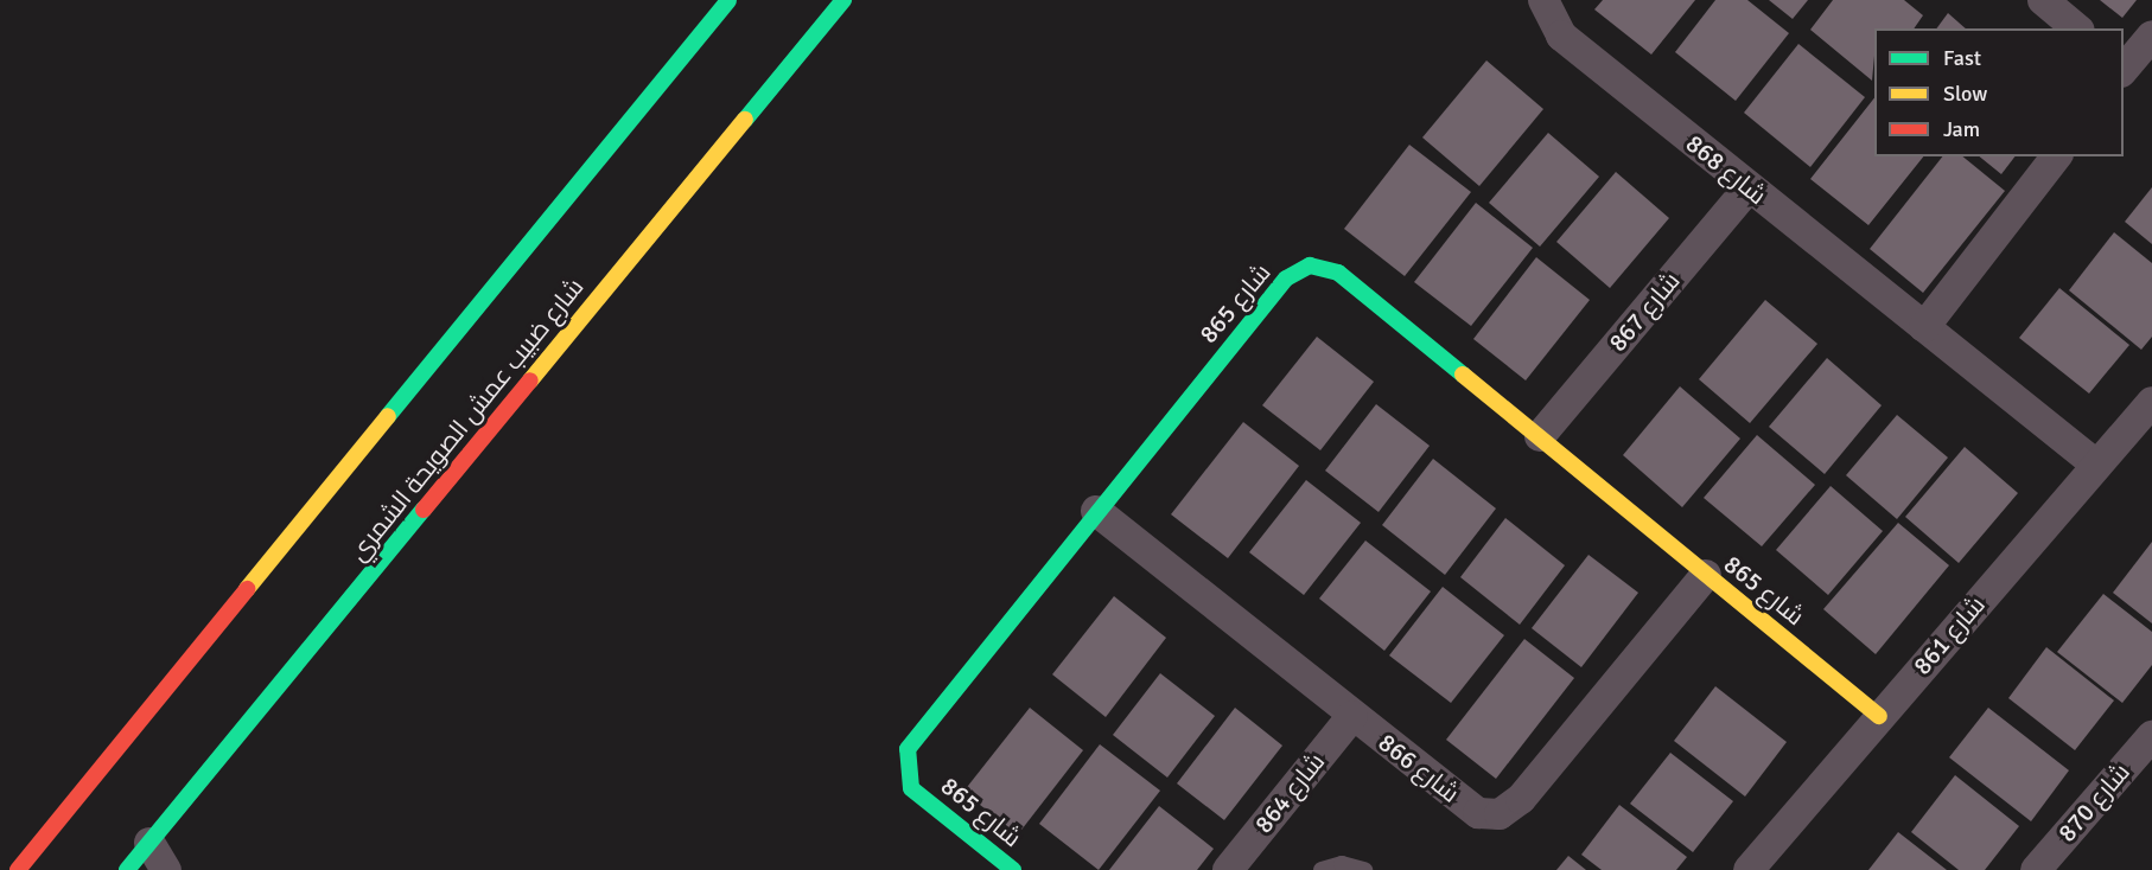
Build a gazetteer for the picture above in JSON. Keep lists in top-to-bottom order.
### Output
{
  "streets": {
    "street": [
      "شارع 868",
      "شارع 865",
      "شارع 867",
      "شارع ضبيب عمش الصويحة الشمري",
      "شارع 861",
      "شارع 866",
      "شارع 864",
      "شارع 870"
    ]
  },
  "crossings": [
    ["شارع 868", "شارع 867"],
    ["شارع 868", "شارع 861"],
    ["شارع 865", "شارع 867"],
    ["شارع 865", "شارع 861"],
    ["شارع 865", "شارع 866"],
    ["شارع 866", "شارع 864"]
  ],
  "legend": ["Fast", "Slow", "Jam"]
}
